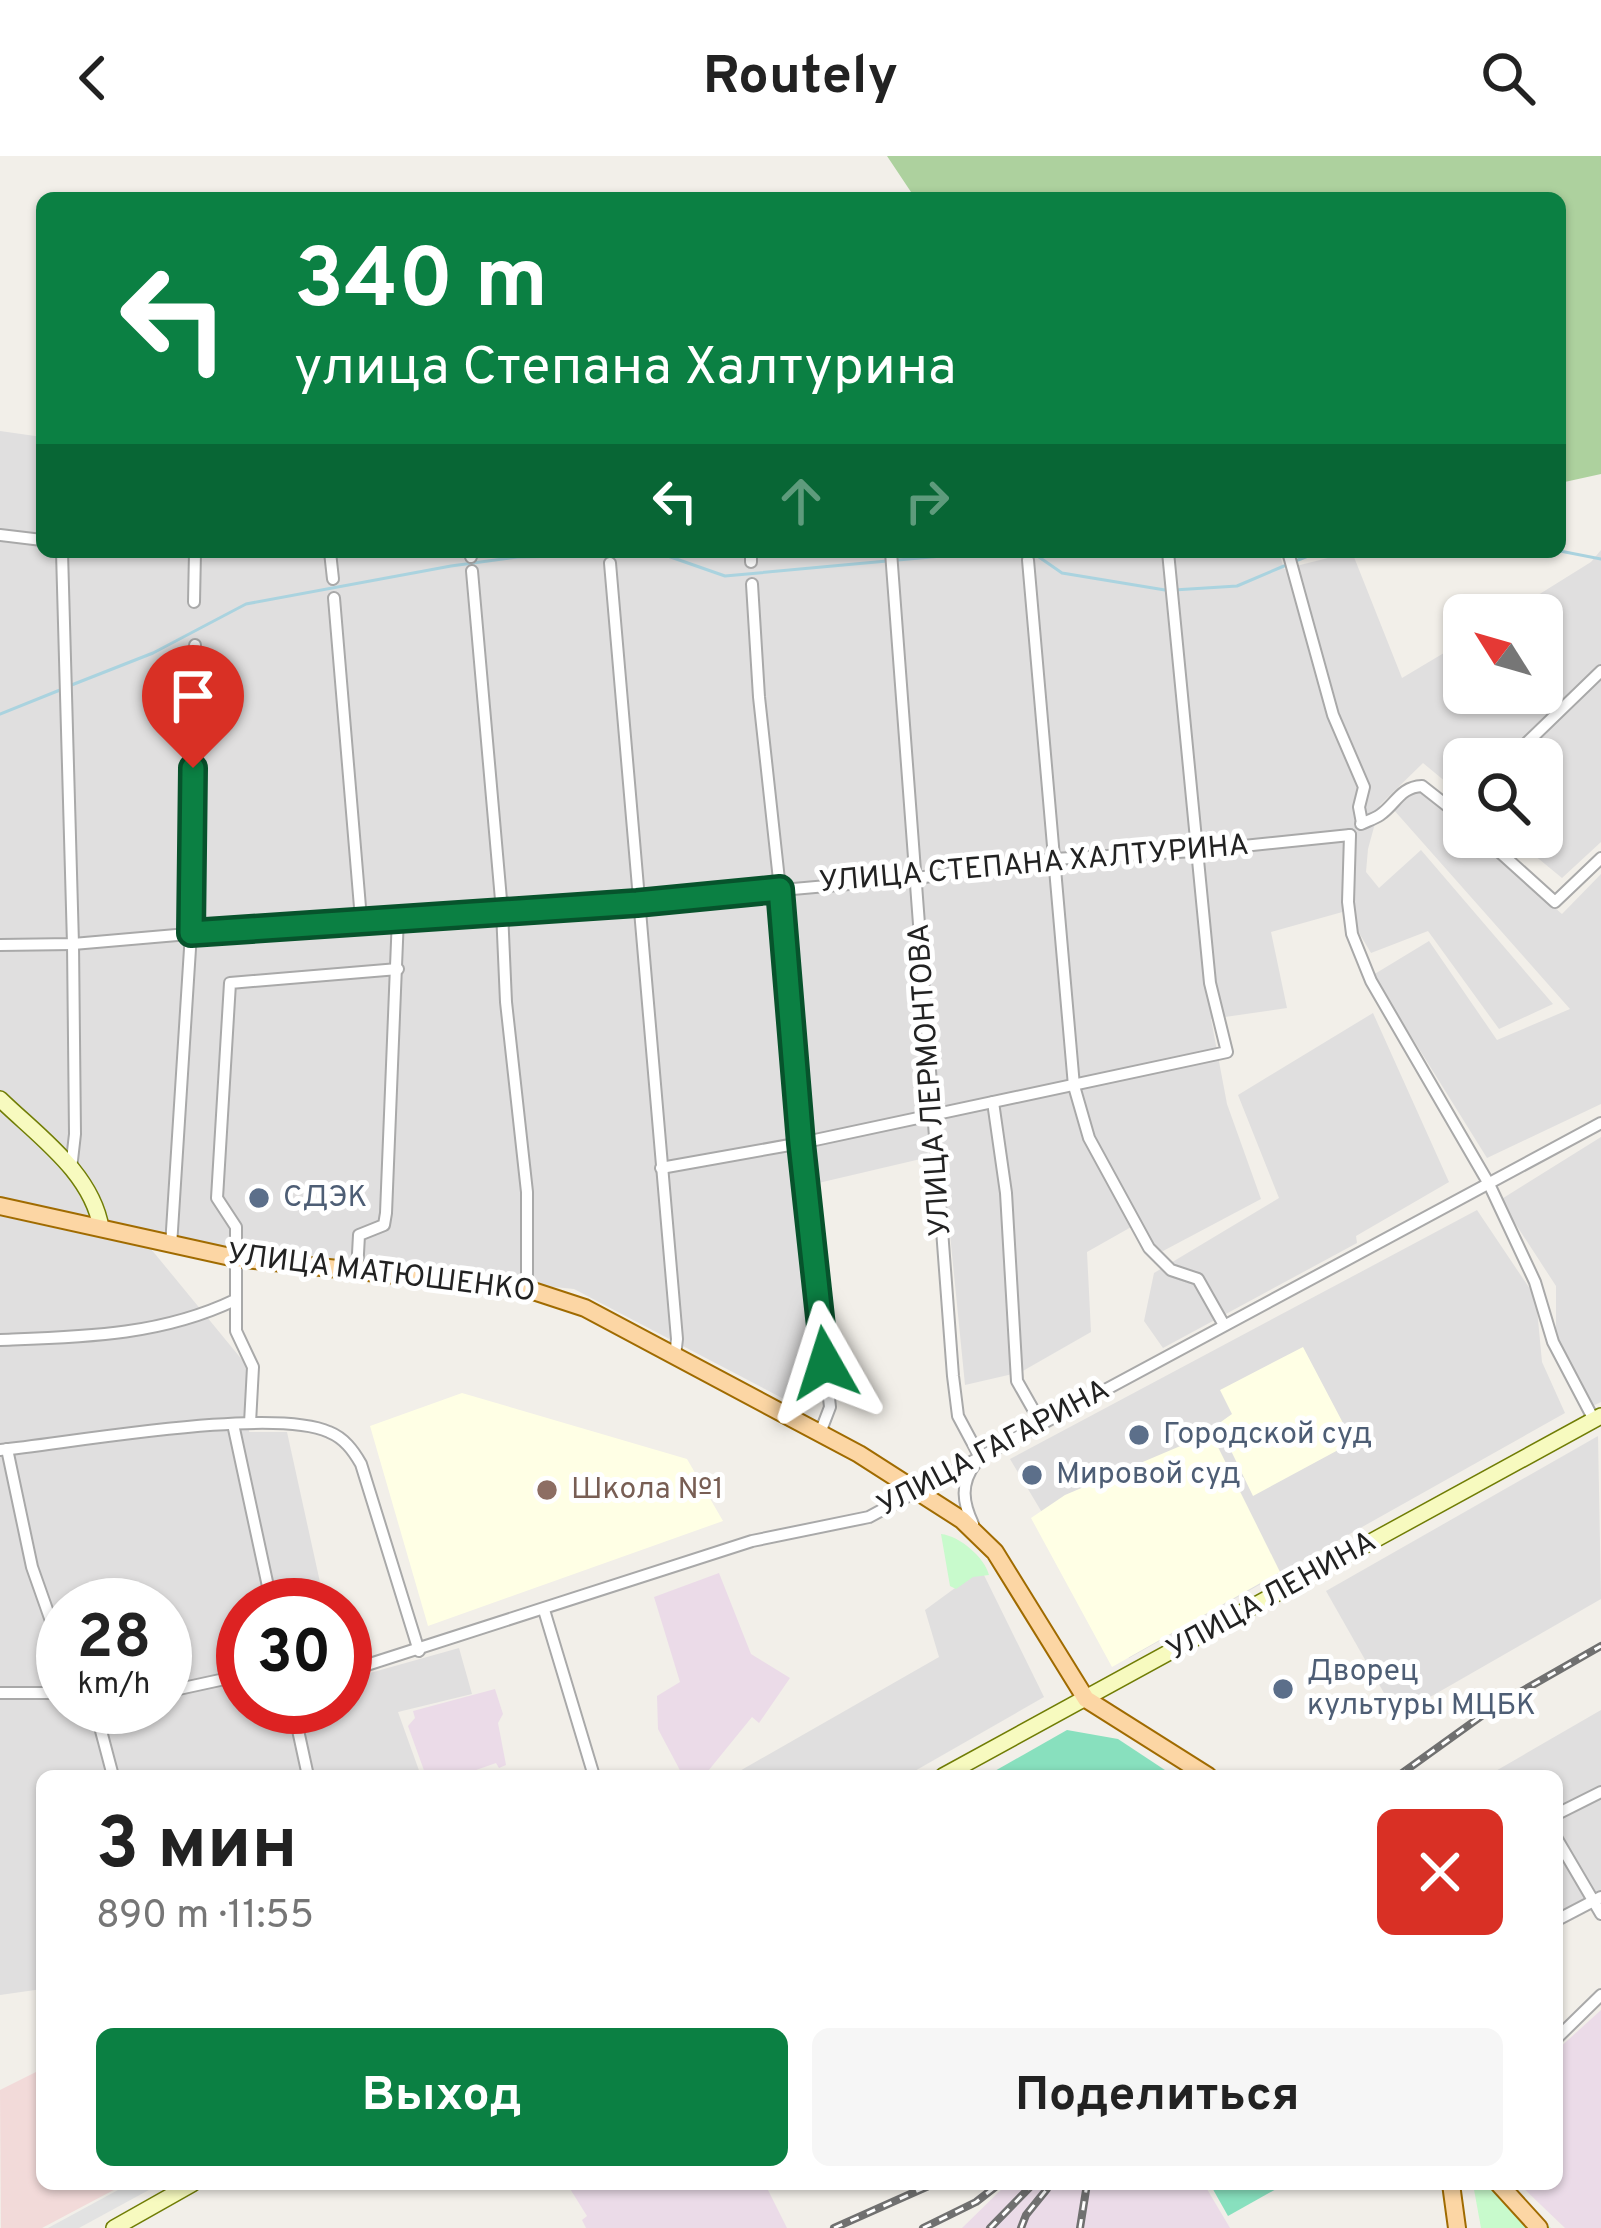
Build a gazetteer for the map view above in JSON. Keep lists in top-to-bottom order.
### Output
{
  "streets": {
    "main road": ["УЛИЦА МАТЮШЕНКО", "УЛИЦА ЛЕНИНА"],
    "street": ["УЛИЦА СТЕПАНА ХАЛТУРИНА", "УЛИЦА ЛЕРМОНТОВА", "УЛИЦА ГАГАРИНА"]
  },
  "crossings": [
    ["УЛИЦА СТЕПАНА ХАЛТУРИНА", "УЛИЦА ЛЕРМОНТОВА"],
    ["УЛИЦА ЛЕРМОНТОВА", "УЛИЦА ГАГАРИНА"],
    ["УЛИЦА МАТЮШЕНКО", "УЛИЦА ГАГАРИНА"],
    ["УЛИЦА МАТЮШЕНКО", "УЛИЦА ЛЕНИНА"]
  ],
  "places": [
    "СДЭК",
    "Городской суд",
    "Мировой суд",
    "Школа №1",
    "Дворец культуры МЦБК"
  ],
  "north": "top left",
  "page": {
    "header": "Routely",
    "turn": ["340 m", "улица Степана Халтурина"],
    "speed": "28 km/h",
    "limit": "30",
    "heading": ["3 мин", "890 m · 11:55"],
    "buttons": ["Выход", "Поделиться"]
  }
}
